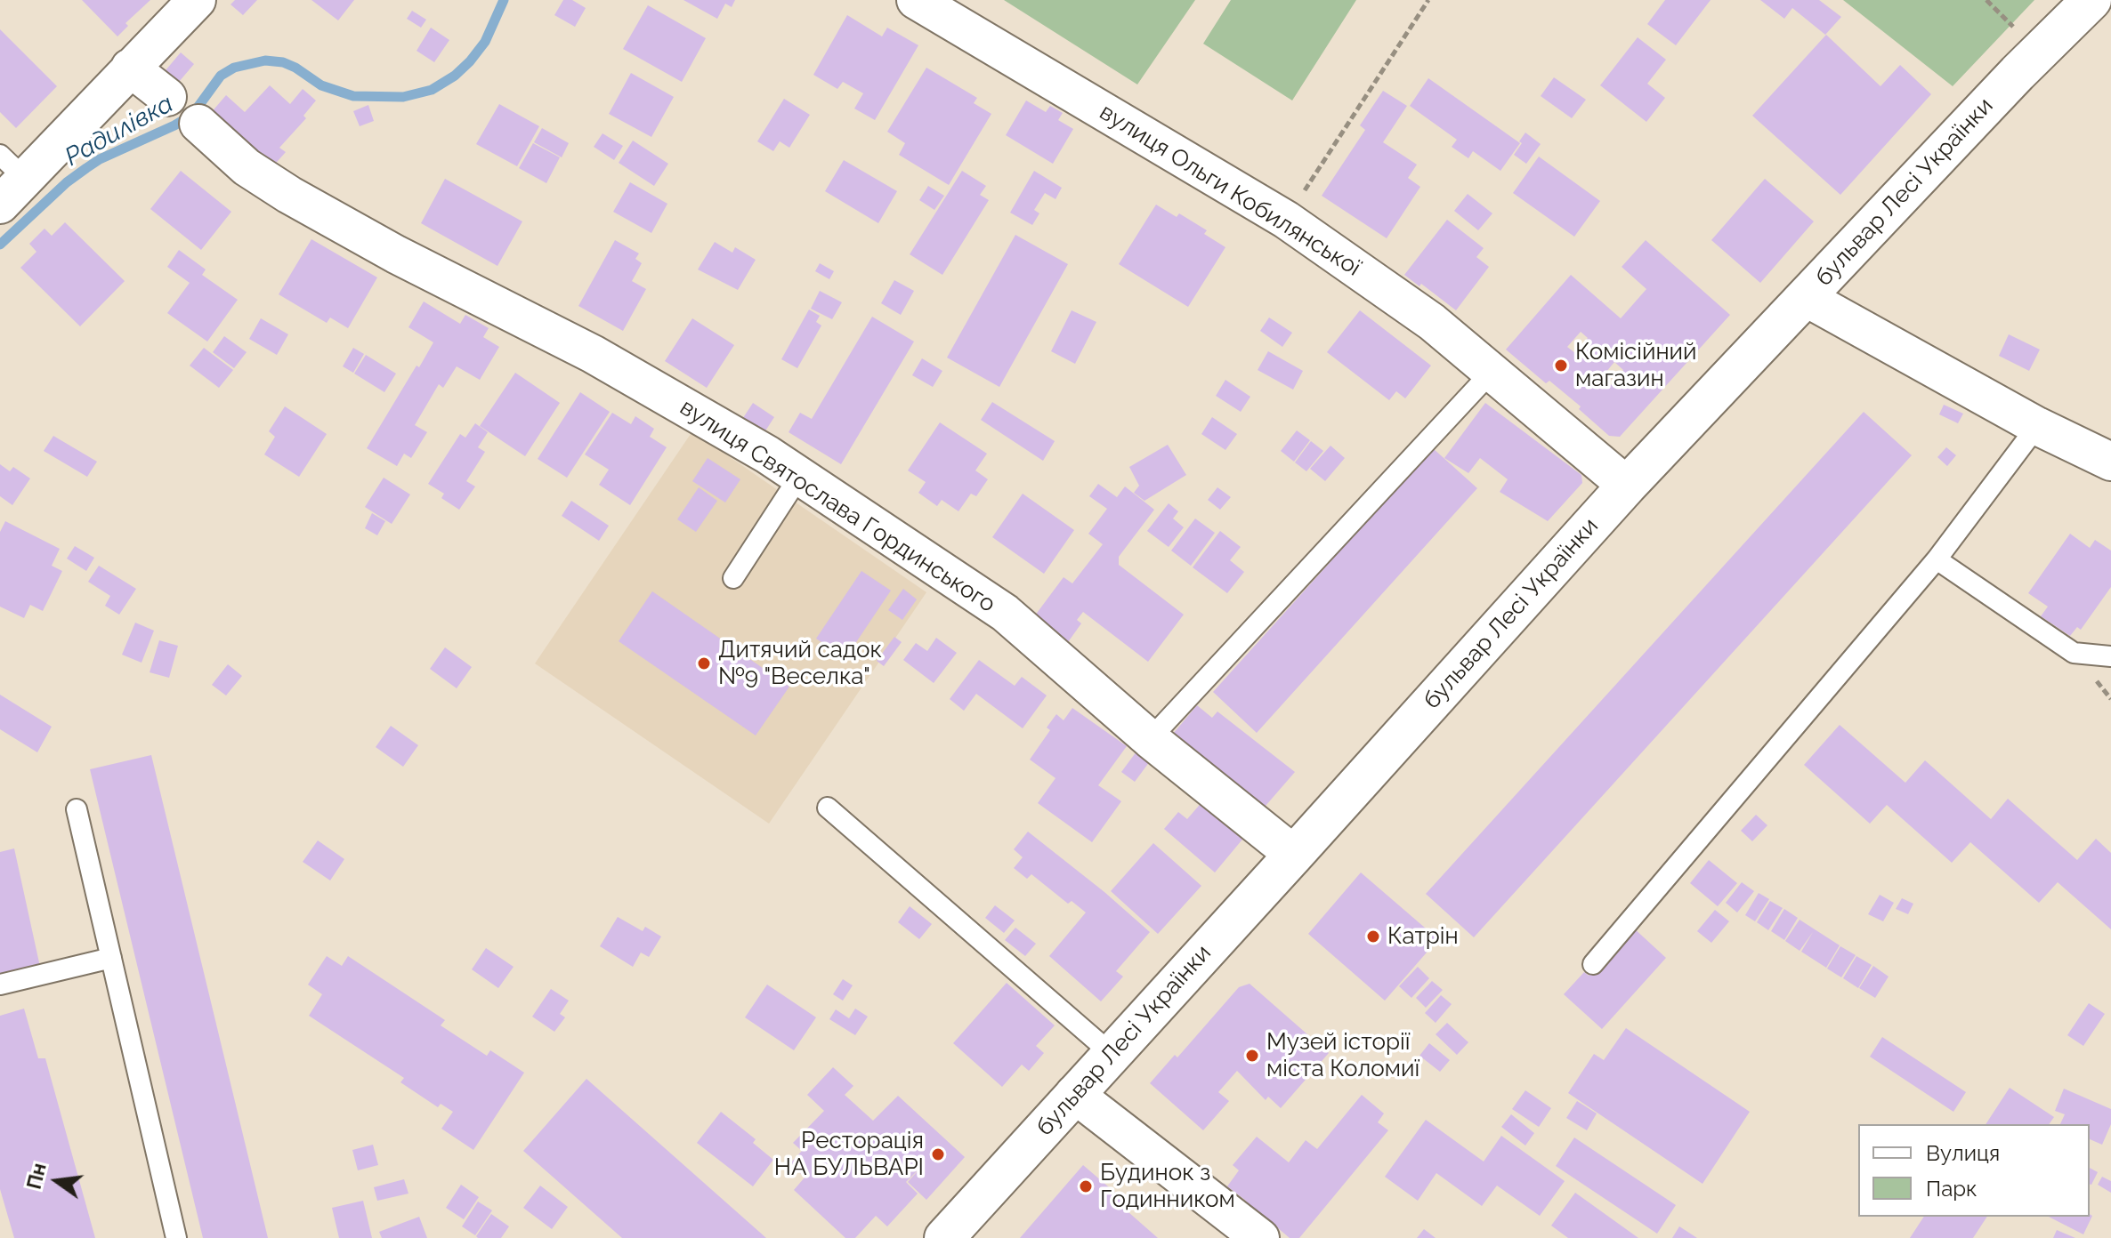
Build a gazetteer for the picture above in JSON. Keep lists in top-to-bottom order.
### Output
{
  "streets": {
    "street": ["вулиця Ольги Кобилянської", "бульвар Лесі Українки", "вулиця Святослава Гординського"]
  },
  "crossings": [
    ["вулиця Ольги Кобилянської", "бульвар Лесі Українки"],
    ["бульвар Лесі Українки", "вулиця Святослава Гординського"]
  ],
  "water": ["Радилівка"],
  "places": [
    "Комісійний магазин",
    "Дитячий садок №9 \"Веселка\"",
    "Катрін",
    "Музей історії міста Коломиї",
    "Ресторація НА БУЛЬВАРІ",
    "Будинок з Годинником"
  ],
  "legend": ["Вулиця", "Парк"],
  "north": "left"
}
